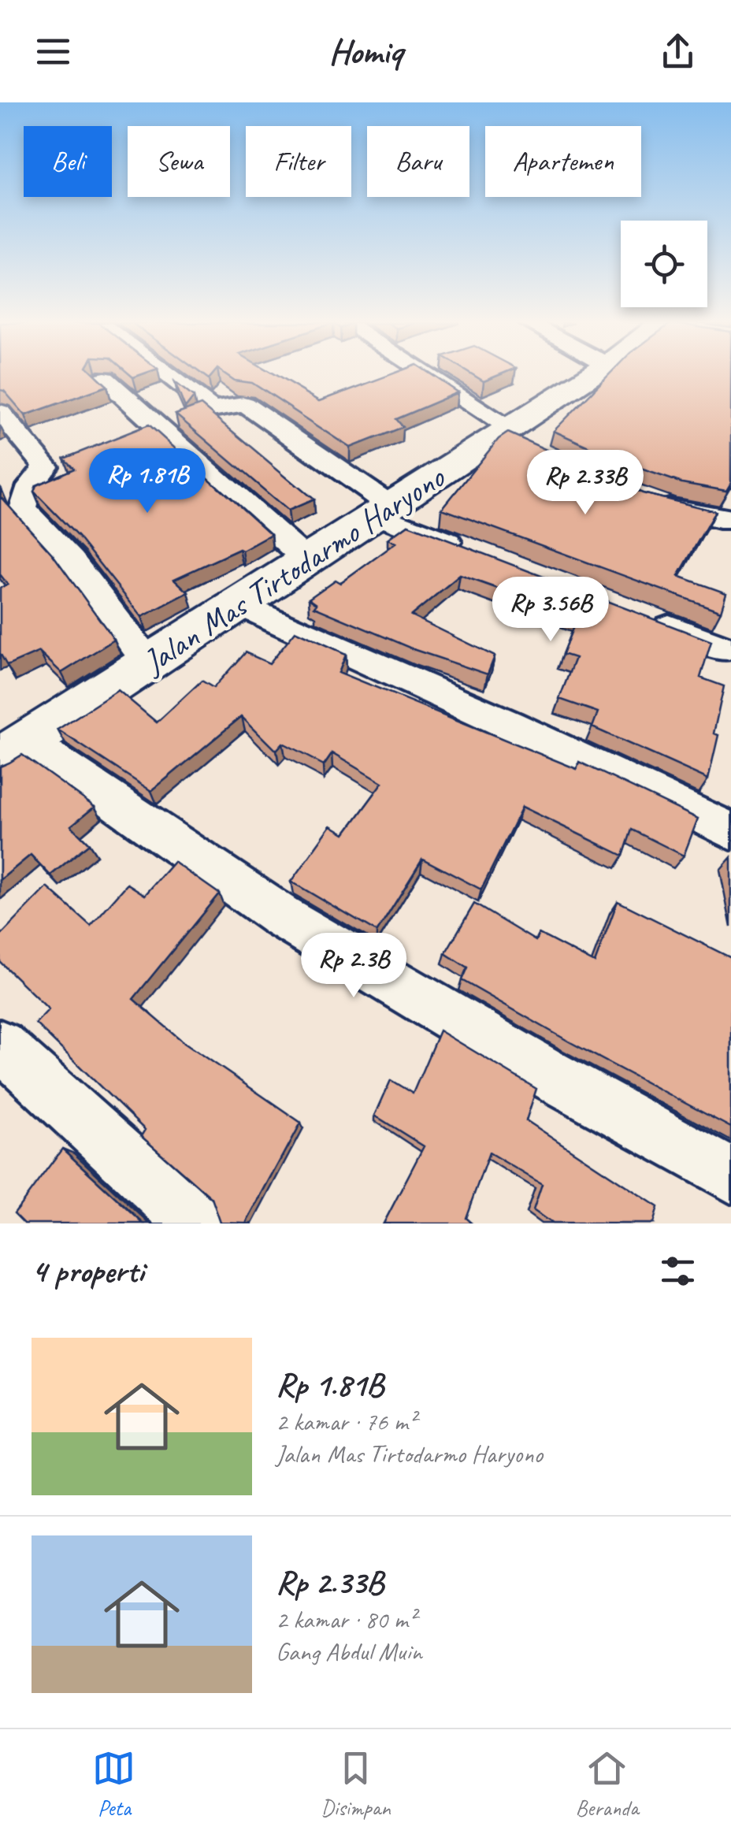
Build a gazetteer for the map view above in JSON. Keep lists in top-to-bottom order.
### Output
{
  "streets": {
    "street": ["Jalan Mas Tirtodarmo Haryono"]
  },
  "page": {
    "header": "Homiq",
    "chip": [
      "Beli",
      "Sewa",
      "Filter",
      "Baru",
      "Apartemen"
    ],
    "price": [
      "Rp 1.81B",
      "Rp 2.33B",
      "Rp 3.56B",
      "Rp 2.3B"
    ],
    "heading": "4 properti",
    "list": [
      {
        "name": "Rp 1.81B",
        "note": "2 kamar · 76 m² · Jalan Mas Tirtodarmo Haryono"
      },
      {
        "name": "Rp 2.33B",
        "note": "2 kamar · 80 m² · Gang Abdul Muin"
      }
    ],
    "tabs": ["Peta", "Disimpan", "Beranda"]
  }
}
